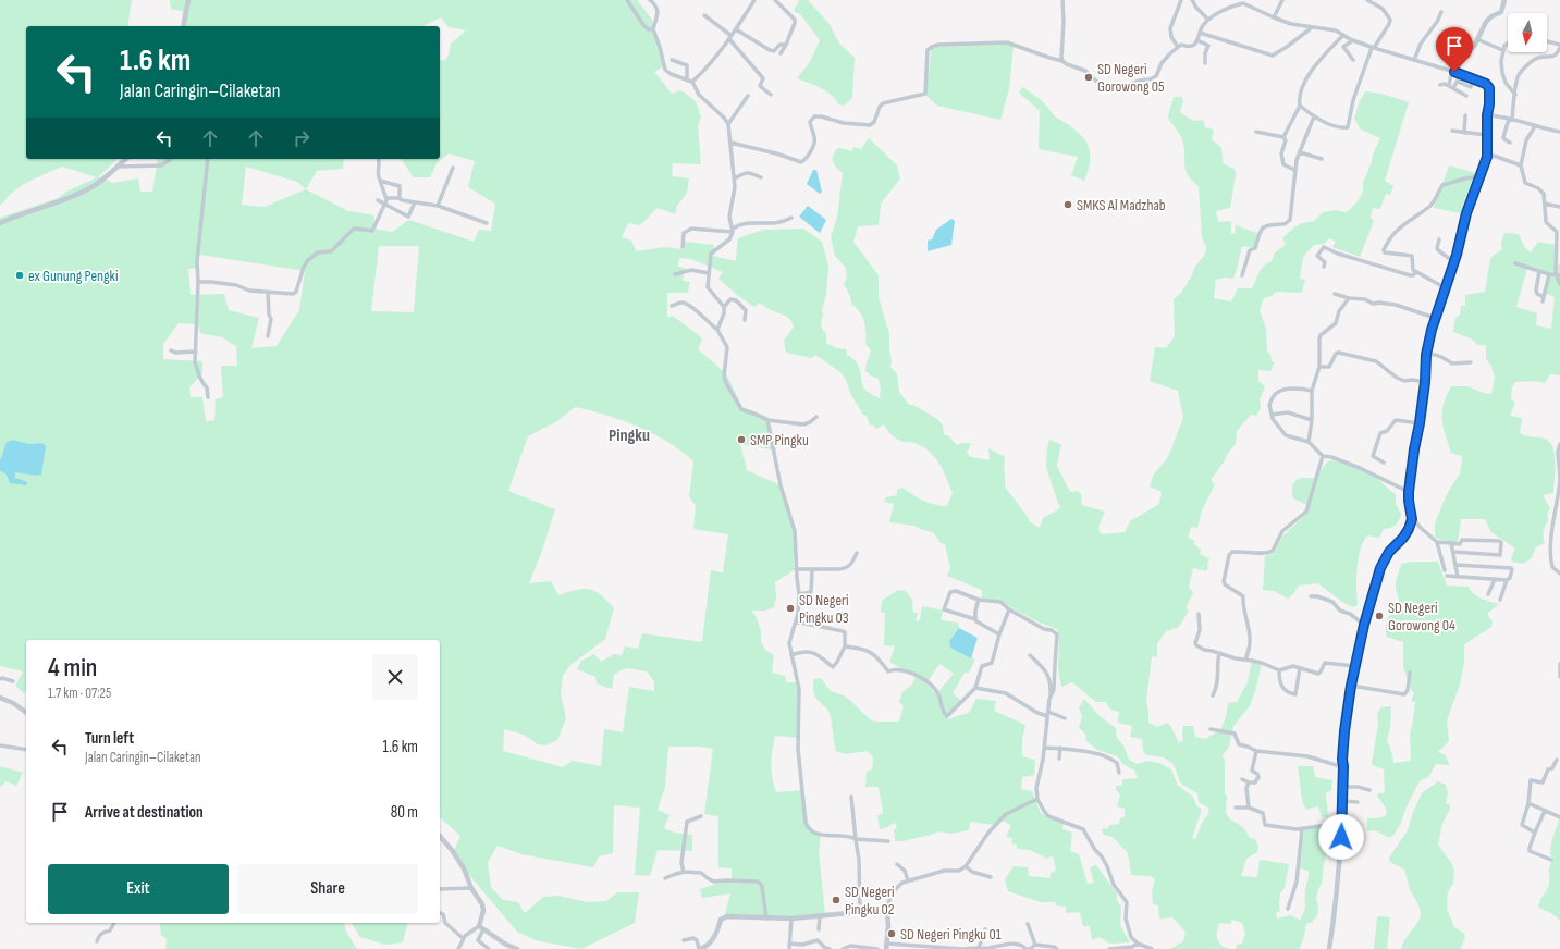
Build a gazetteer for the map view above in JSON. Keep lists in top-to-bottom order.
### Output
{
  "districts": ["Pingku"],
  "places": [
    "SD Negeri Gorowong 05",
    "SMKS Al Madzhab",
    "ex Gunung Pengki",
    "SMP Pingku",
    "SD Negeri Pingku 03",
    "SD Negeri Gorowong 04",
    "SD Negeri Pingku 02",
    "SD Negeri Pingku 01"
  ],
  "north": "bottom",
  "page": {
    "turn": ["1.6 km", "Jalan Caringin–Cilaketan"],
    "heading": ["4 min", "1.7 km · 07:25"],
    "list": [
      {
        "name": "Turn left",
        "note": "Jalan Caringin–Cilaketan",
        "value": "1.6 km"
      },
      {
        "name": "Arrive at destination",
        "value": "80 m"
      }
    ],
    "buttons": ["Exit", "Share"]
  }
}
